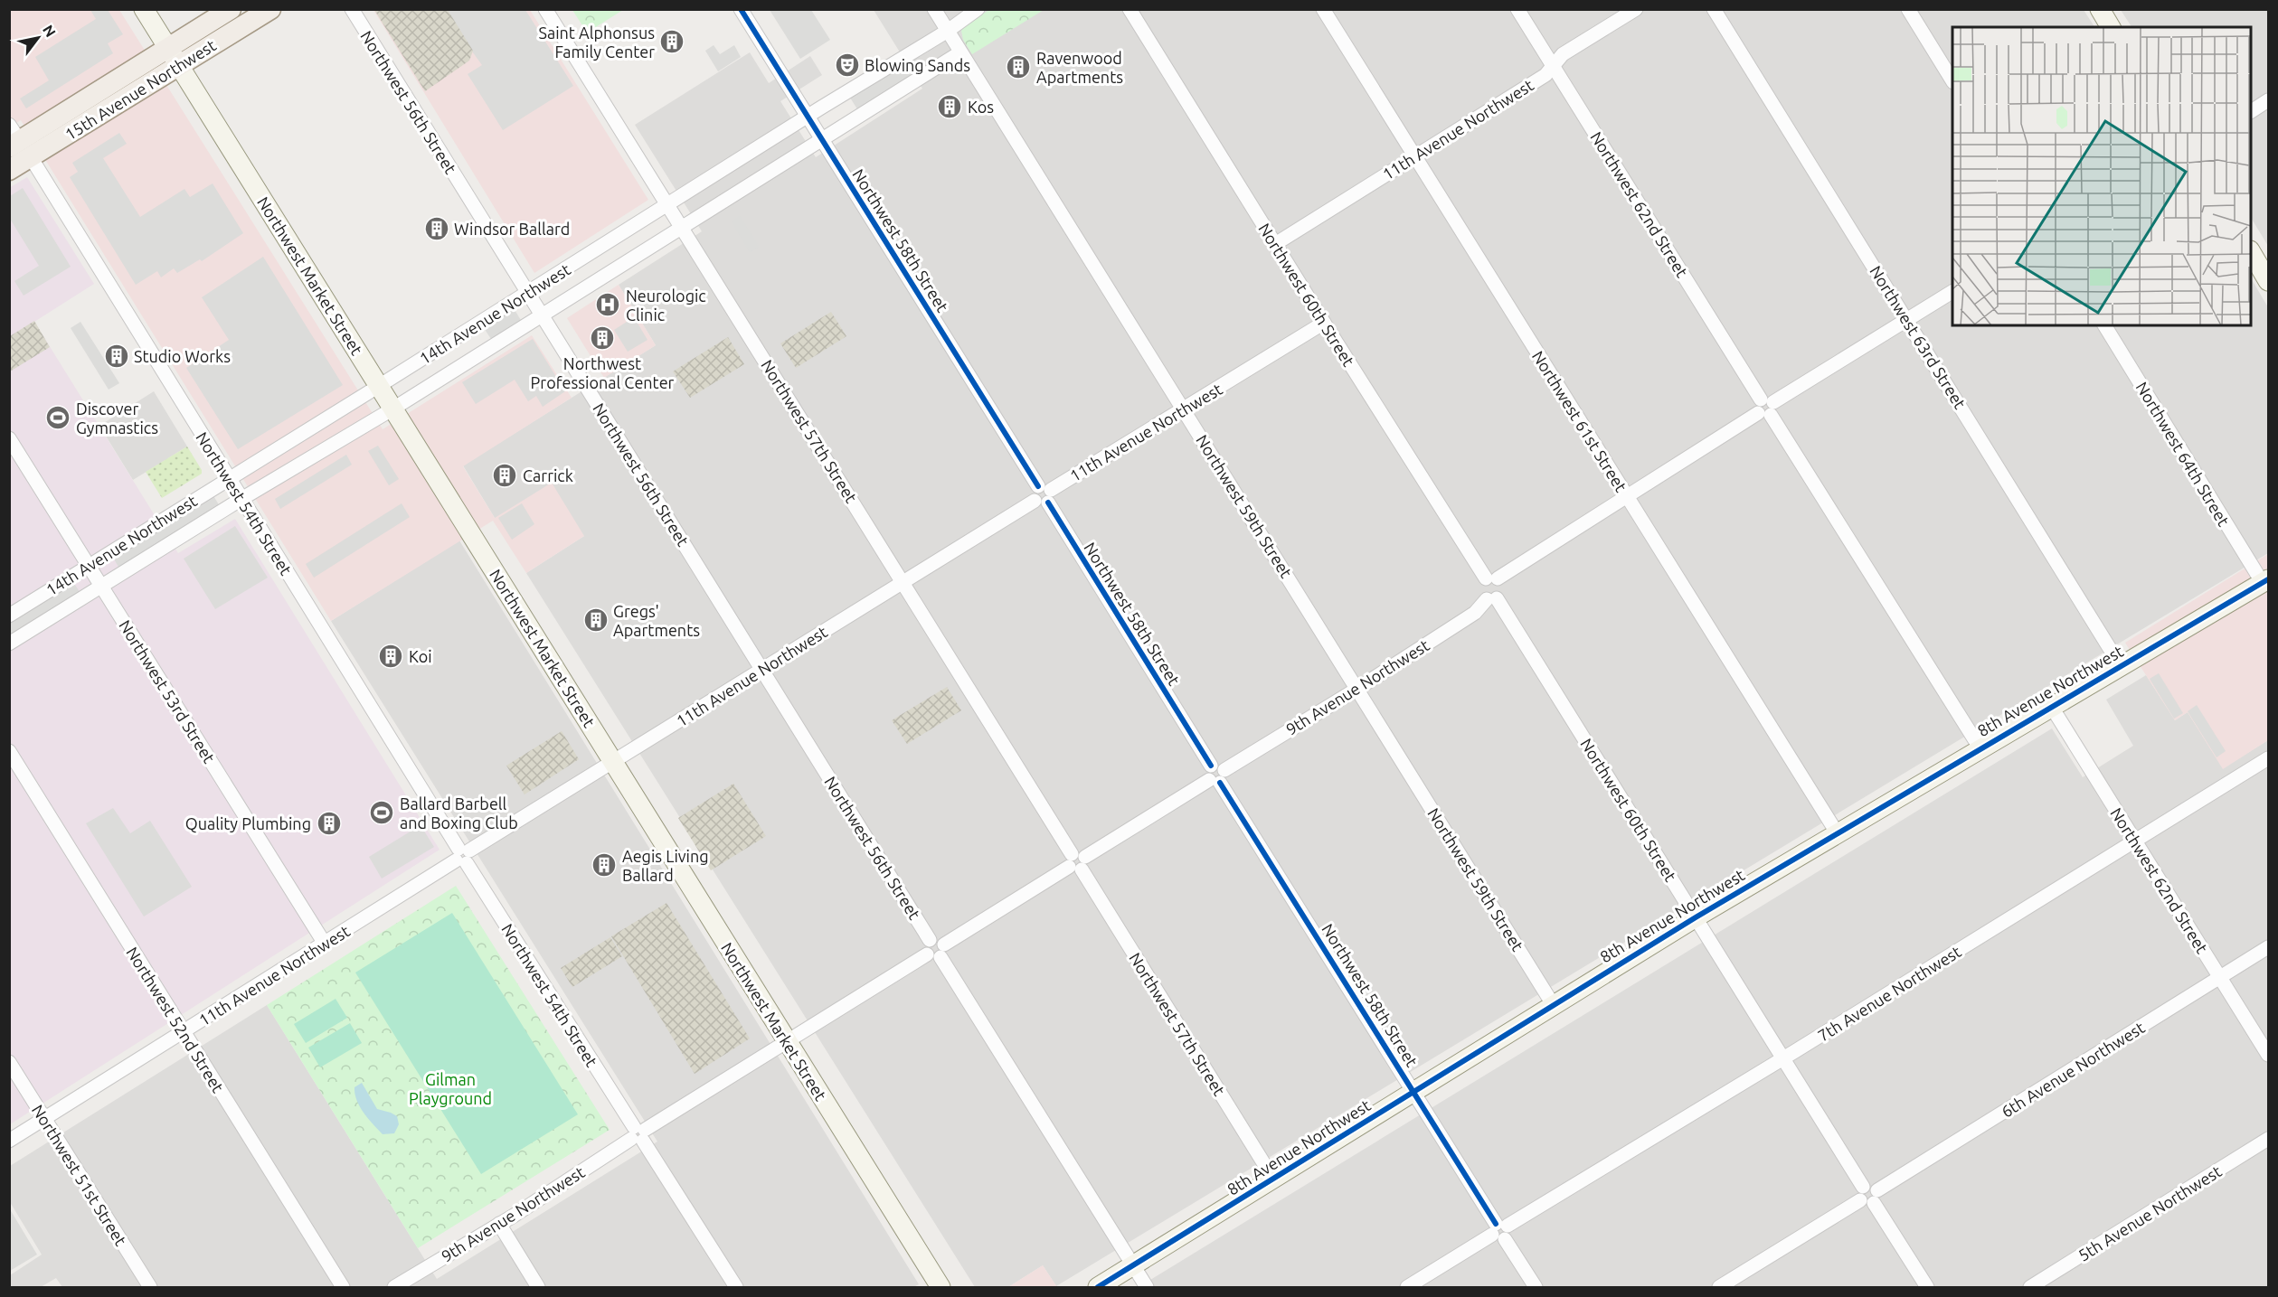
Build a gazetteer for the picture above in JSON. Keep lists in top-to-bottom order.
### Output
{
  "streets": {
    "main road": ["15th Avenue Northwest", "Northwest Market Street", "8th Avenue Northwest"],
    "street": [
      "Northwest 56th Street",
      "11th Avenue Northwest",
      "Northwest 62nd Street",
      "Northwest 58th Street",
      "Northwest 60th Street",
      "14th Avenue Northwest",
      "Northwest 63rd Street",
      "Northwest 61st Street",
      "Northwest 57th Street",
      "Northwest 64th Street",
      "Northwest 54th Street",
      "Northwest 59th Street",
      "9th Avenue Northwest",
      "Northwest 53rd Street",
      "7th Avenue Northwest",
      "Northwest 52nd Street",
      "6th Avenue Northwest",
      "Northwest 51st Street",
      "5th Avenue Northwest"
    ]
  },
  "crossings": [
    ["15th Avenue Northwest", "Northwest Market Street"],
    ["15th Avenue Northwest", "Northwest 54th Street"],
    ["Northwest 56th Street", "11th Avenue Northwest"],
    ["Northwest 56th Street", "14th Avenue Northwest"],
    ["Northwest 56th Street", "9th Avenue Northwest"],
    ["11th Avenue Northwest", "Northwest 62nd Street"],
    ["11th Avenue Northwest", "Northwest 58th Street"],
    ["11th Avenue Northwest", "Northwest Market Street"],
    ["11th Avenue Northwest", "Northwest 60th Street"],
    ["11th Avenue Northwest", "Northwest 61st Street"],
    ["11th Avenue Northwest", "Northwest 57th Street"],
    ["11th Avenue Northwest", "Northwest 54th Street"],
    ["11th Avenue Northwest", "Northwest 59th Street"],
    ["11th Avenue Northwest", "Northwest 53rd Street"],
    ["11th Avenue Northwest", "Northwest 52nd Street"],
    ["11th Avenue Northwest", "Northwest 51st Street"],
    ["Northwest 62nd Street", "8th Avenue Northwest"],
    ["Northwest 62nd Street", "7th Avenue Northwest"],
    ["Northwest 62nd Street", "6th Avenue Northwest"],
    ["Northwest 58th Street", "14th Avenue Northwest"],
    ["Northwest 58th Street", "9th Avenue Northwest"],
    ["Northwest 58th Street", "8th Avenue Northwest"],
    ["Northwest 58th Street", "7th Avenue Northwest"],
    ["Northwest Market Street", "14th Avenue Northwest"],
    ["Northwest Market Street", "9th Avenue Northwest"],
    ["Northwest 60th Street", "9th Avenue Northwest"],
    ["Northwest 60th Street", "8th Avenue Northwest"],
    ["Northwest 60th Street", "7th Avenue Northwest"],
    ["Northwest 60th Street", "6th Avenue Northwest"],
    ["14th Avenue Northwest", "Northwest 57th Street"],
    ["14th Avenue Northwest", "Northwest 54th Street"],
    ["14th Avenue Northwest", "Northwest 59th Street"],
    ["14th Avenue Northwest", "Northwest 53rd Street"],
    ["Northwest 63rd Street", "8th Avenue Northwest"],
    ["Northwest 61st Street", "8th Avenue Northwest"],
    ["Northwest 57th Street", "9th Avenue Northwest"],
    ["Northwest 57th Street", "8th Avenue Northwest"],
    ["Northwest 64th Street", "8th Avenue Northwest"],
    ["Northwest 54th Street", "9th Avenue Northwest"],
    ["Northwest 59th Street", "9th Avenue Northwest"],
    ["Northwest 59th Street", "8th Avenue Northwest"]
  ],
  "parks": ["Gilman Playground"],
  "places": {
    "building": [
      "Saint Alphonsus Family Center",
      "Ravenwood Apartments",
      "Kos",
      "Windsor Ballard",
      "Northwest Professional Center",
      "Studio Works",
      "Carrick",
      "Gregs' Apartments",
      "Koi",
      "Quality Plumbing",
      "Aegis Living Ballard"
    ],
    "theatre": ["Blowing Sands"],
    "hospital": ["Neurologic Clinic"],
    "sports": ["Discover Gymnastics", "Ballard Barbell and Boxing Club"]
  },
  "north": "top right"
}
